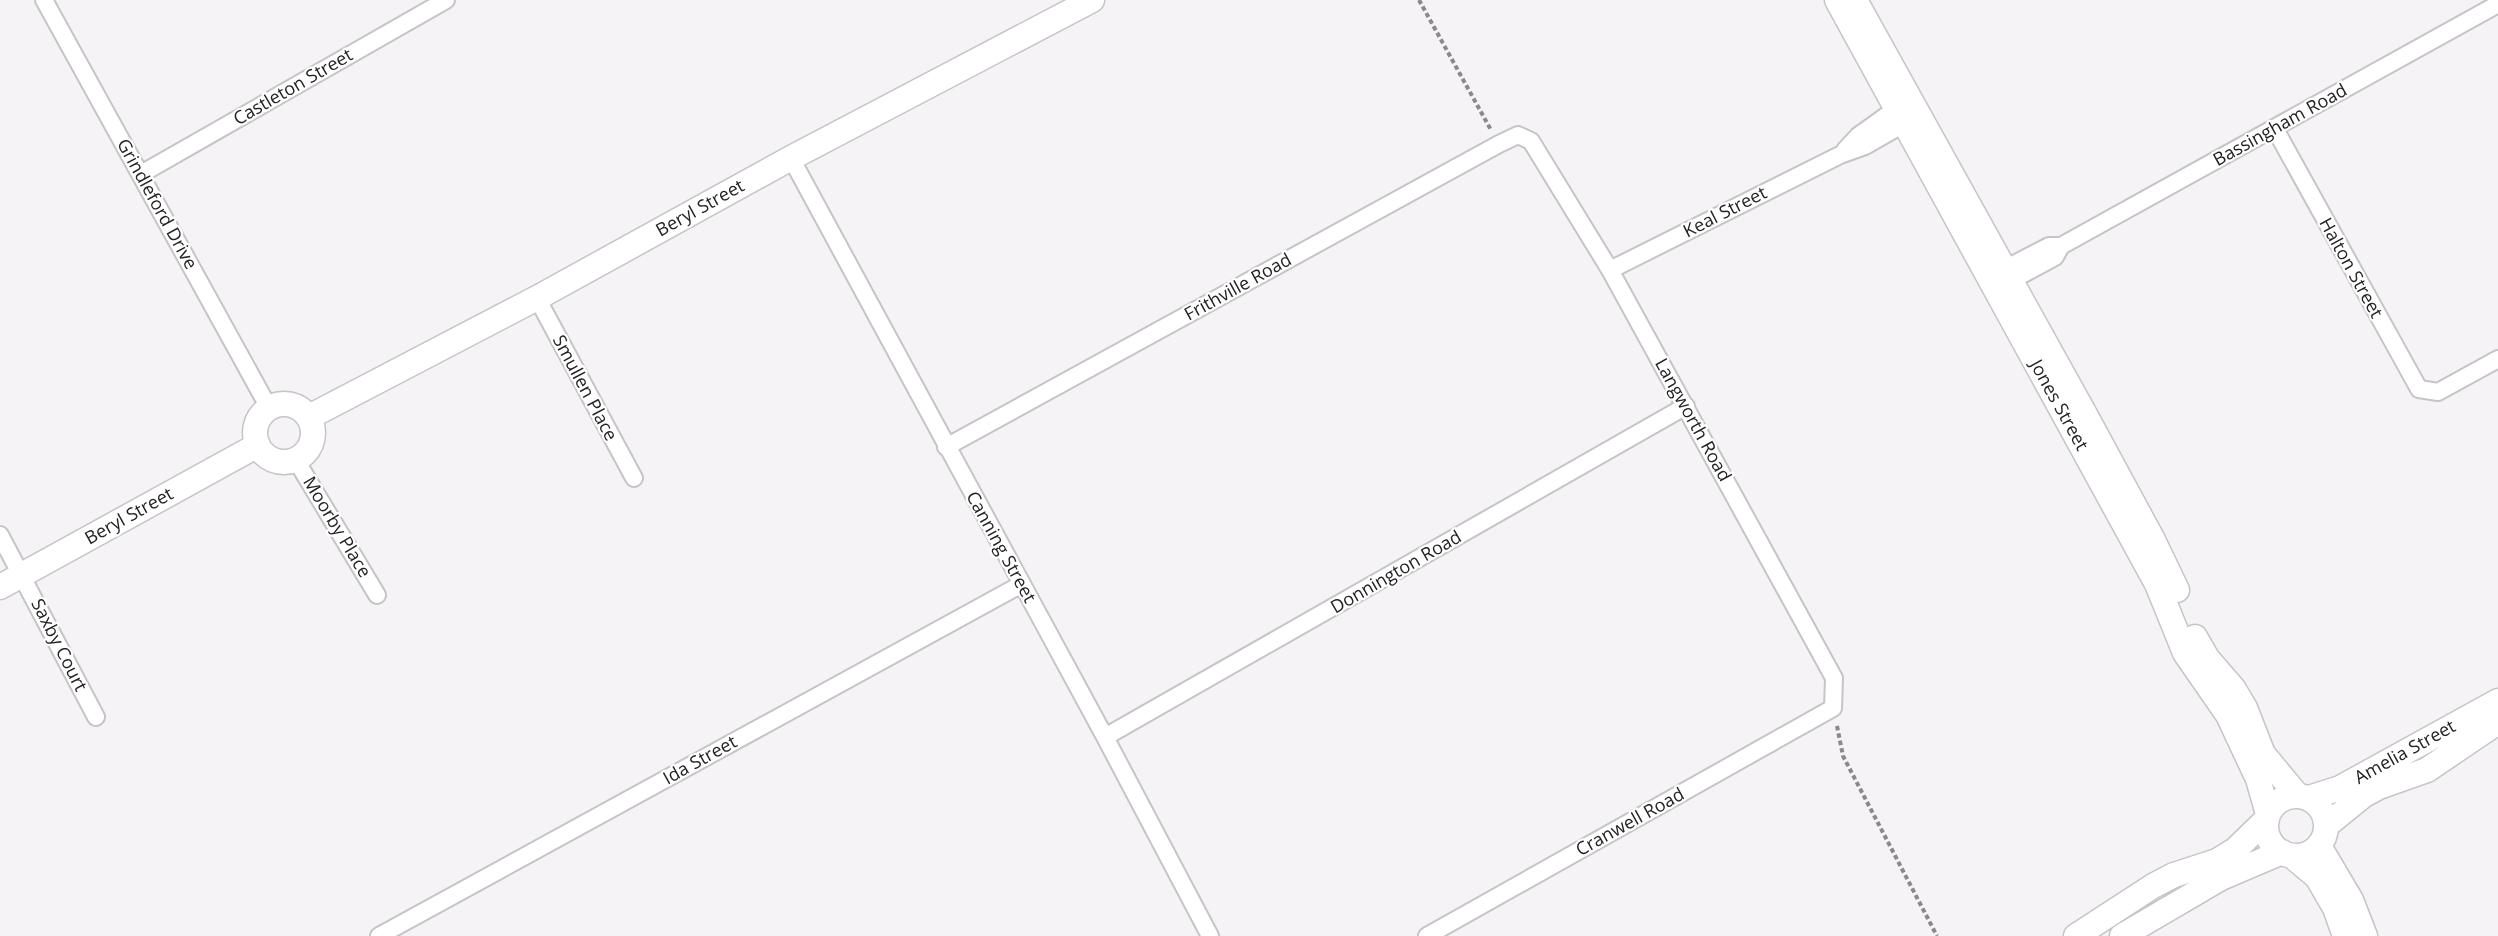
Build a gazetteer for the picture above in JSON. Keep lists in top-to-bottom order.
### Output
{
  "streets": {
    "street": [
      "Castleton Street",
      "Bassingham Road",
      "Grindleford Drive",
      "Beryl Street",
      "Keal Street",
      "Halton Street",
      "Frithville Road",
      "Smullen Place",
      "Jones Street",
      "Langworth Road",
      "Moorby Place",
      "Canning Street",
      "Donnington Road",
      "Saxby Court",
      "Amelia Street",
      "Ida Street",
      "Cranwell Road"
    ]
  },
  "crossings": [
    ["Castleton Street", "Grindleford Drive"],
    ["Bassingham Road", "Halton Street"],
    ["Bassingham Road", "Jones Street"],
    ["Grindleford Drive", "Beryl Street"],
    ["Grindleford Drive", "Moorby Place"],
    ["Beryl Street", "Smullen Place"],
    ["Beryl Street", "Moorby Place"],
    ["Beryl Street", "Canning Street"],
    ["Beryl Street", "Saxby Court"],
    ["Keal Street", "Jones Street"],
    ["Keal Street", "Langworth Road"],
    ["Frithville Road", "Langworth Road"],
    ["Frithville Road", "Canning Street"],
    ["Jones Street", "Amelia Street"],
    ["Langworth Road", "Donnington Road"],
    ["Langworth Road", "Cranwell Road"],
    ["Canning Street", "Donnington Road"],
    ["Canning Street", "Ida Street"]
  ]
}
